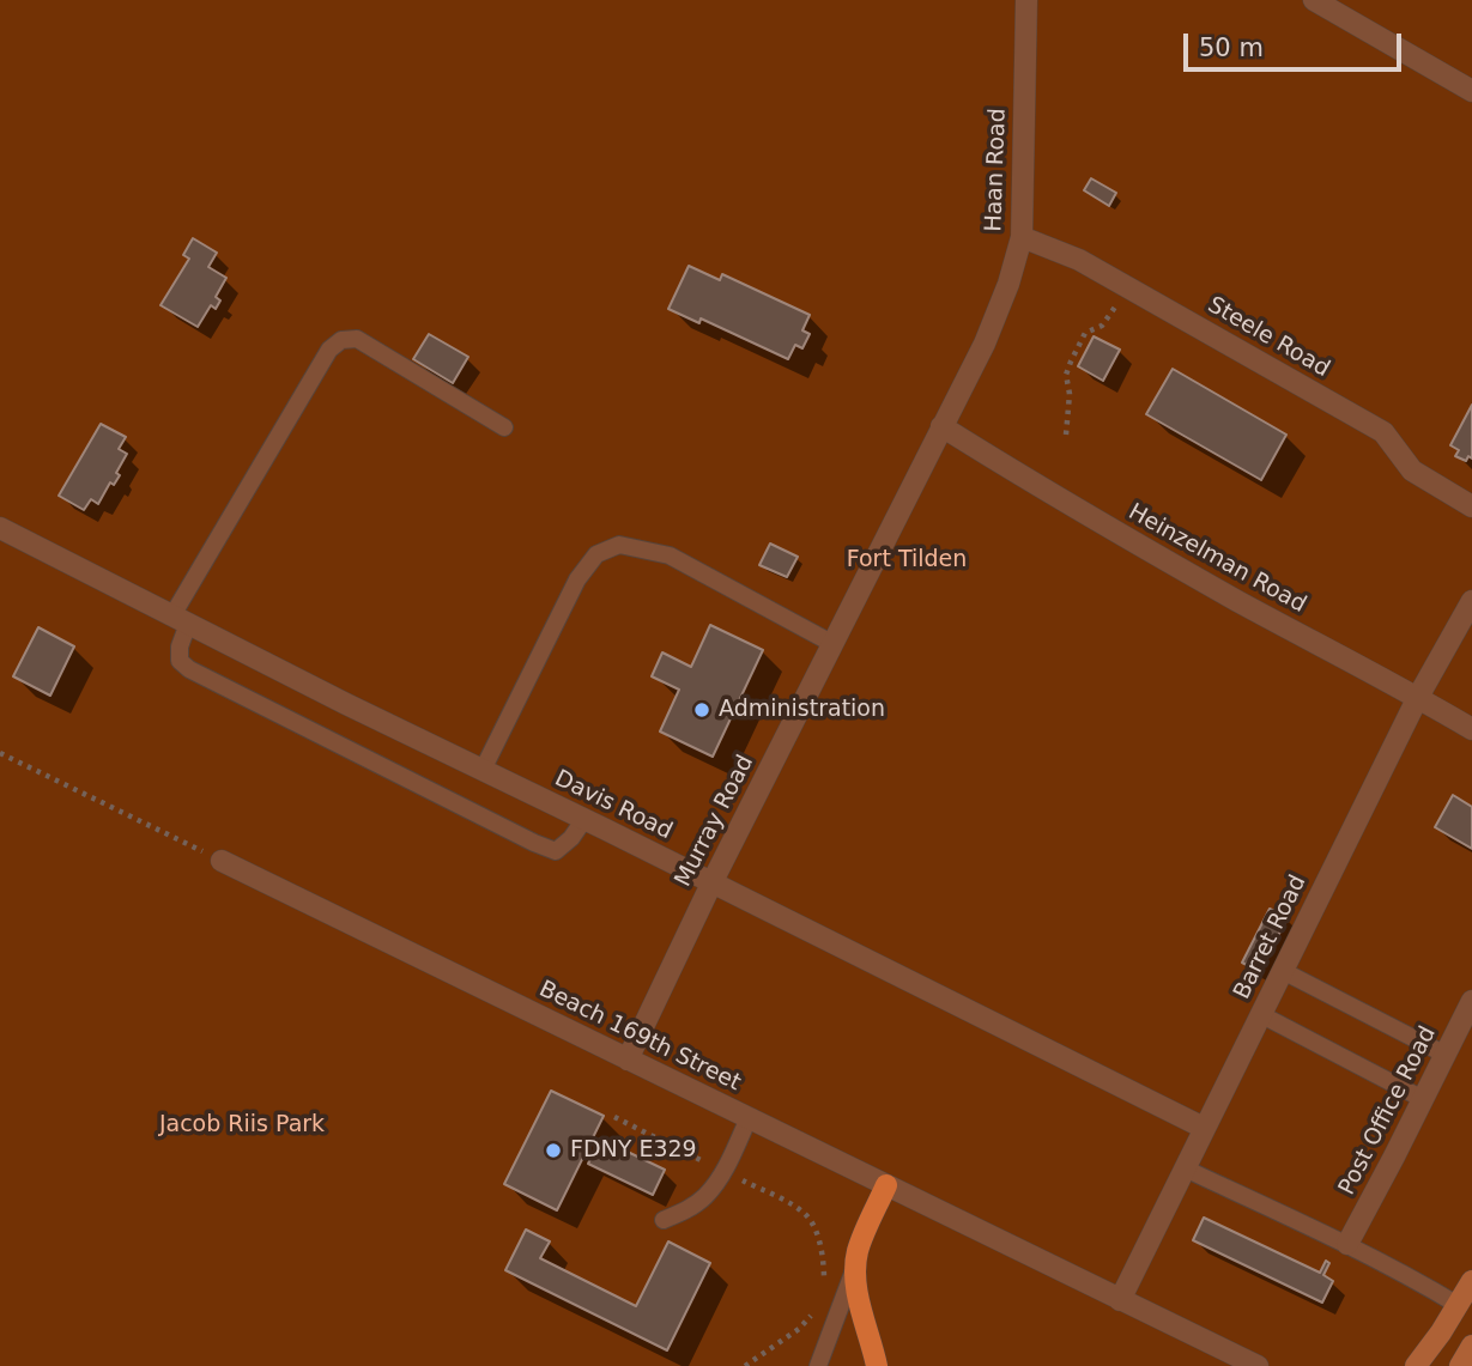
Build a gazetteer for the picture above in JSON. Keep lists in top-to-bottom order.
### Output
{
  "streets": {
    "street": [
      "Haan Road",
      "Steele Road",
      "Heinzelman Road",
      "Davis Road",
      "Murray Road",
      "Barret Road",
      "Beach 169th Street",
      "Post Office Road"
    ]
  },
  "crossings": [
    ["Haan Road", "Steele Road"],
    ["Haan Road", "Heinzelman Road"],
    ["Haan Road", "Murray Road"],
    ["Heinzelman Road", "Murray Road"],
    ["Heinzelman Road", "Barret Road"],
    ["Davis Road", "Murray Road"],
    ["Davis Road", "Barret Road"],
    ["Murray Road", "Beach 169th Street"],
    ["Barret Road", "Beach 169th Street"]
  ],
  "parks": ["Fort Tilden", "Jacob Riis Park"],
  "places": ["Administration", "FDNY E329"],
  "scale_bar": "50 m"
}
